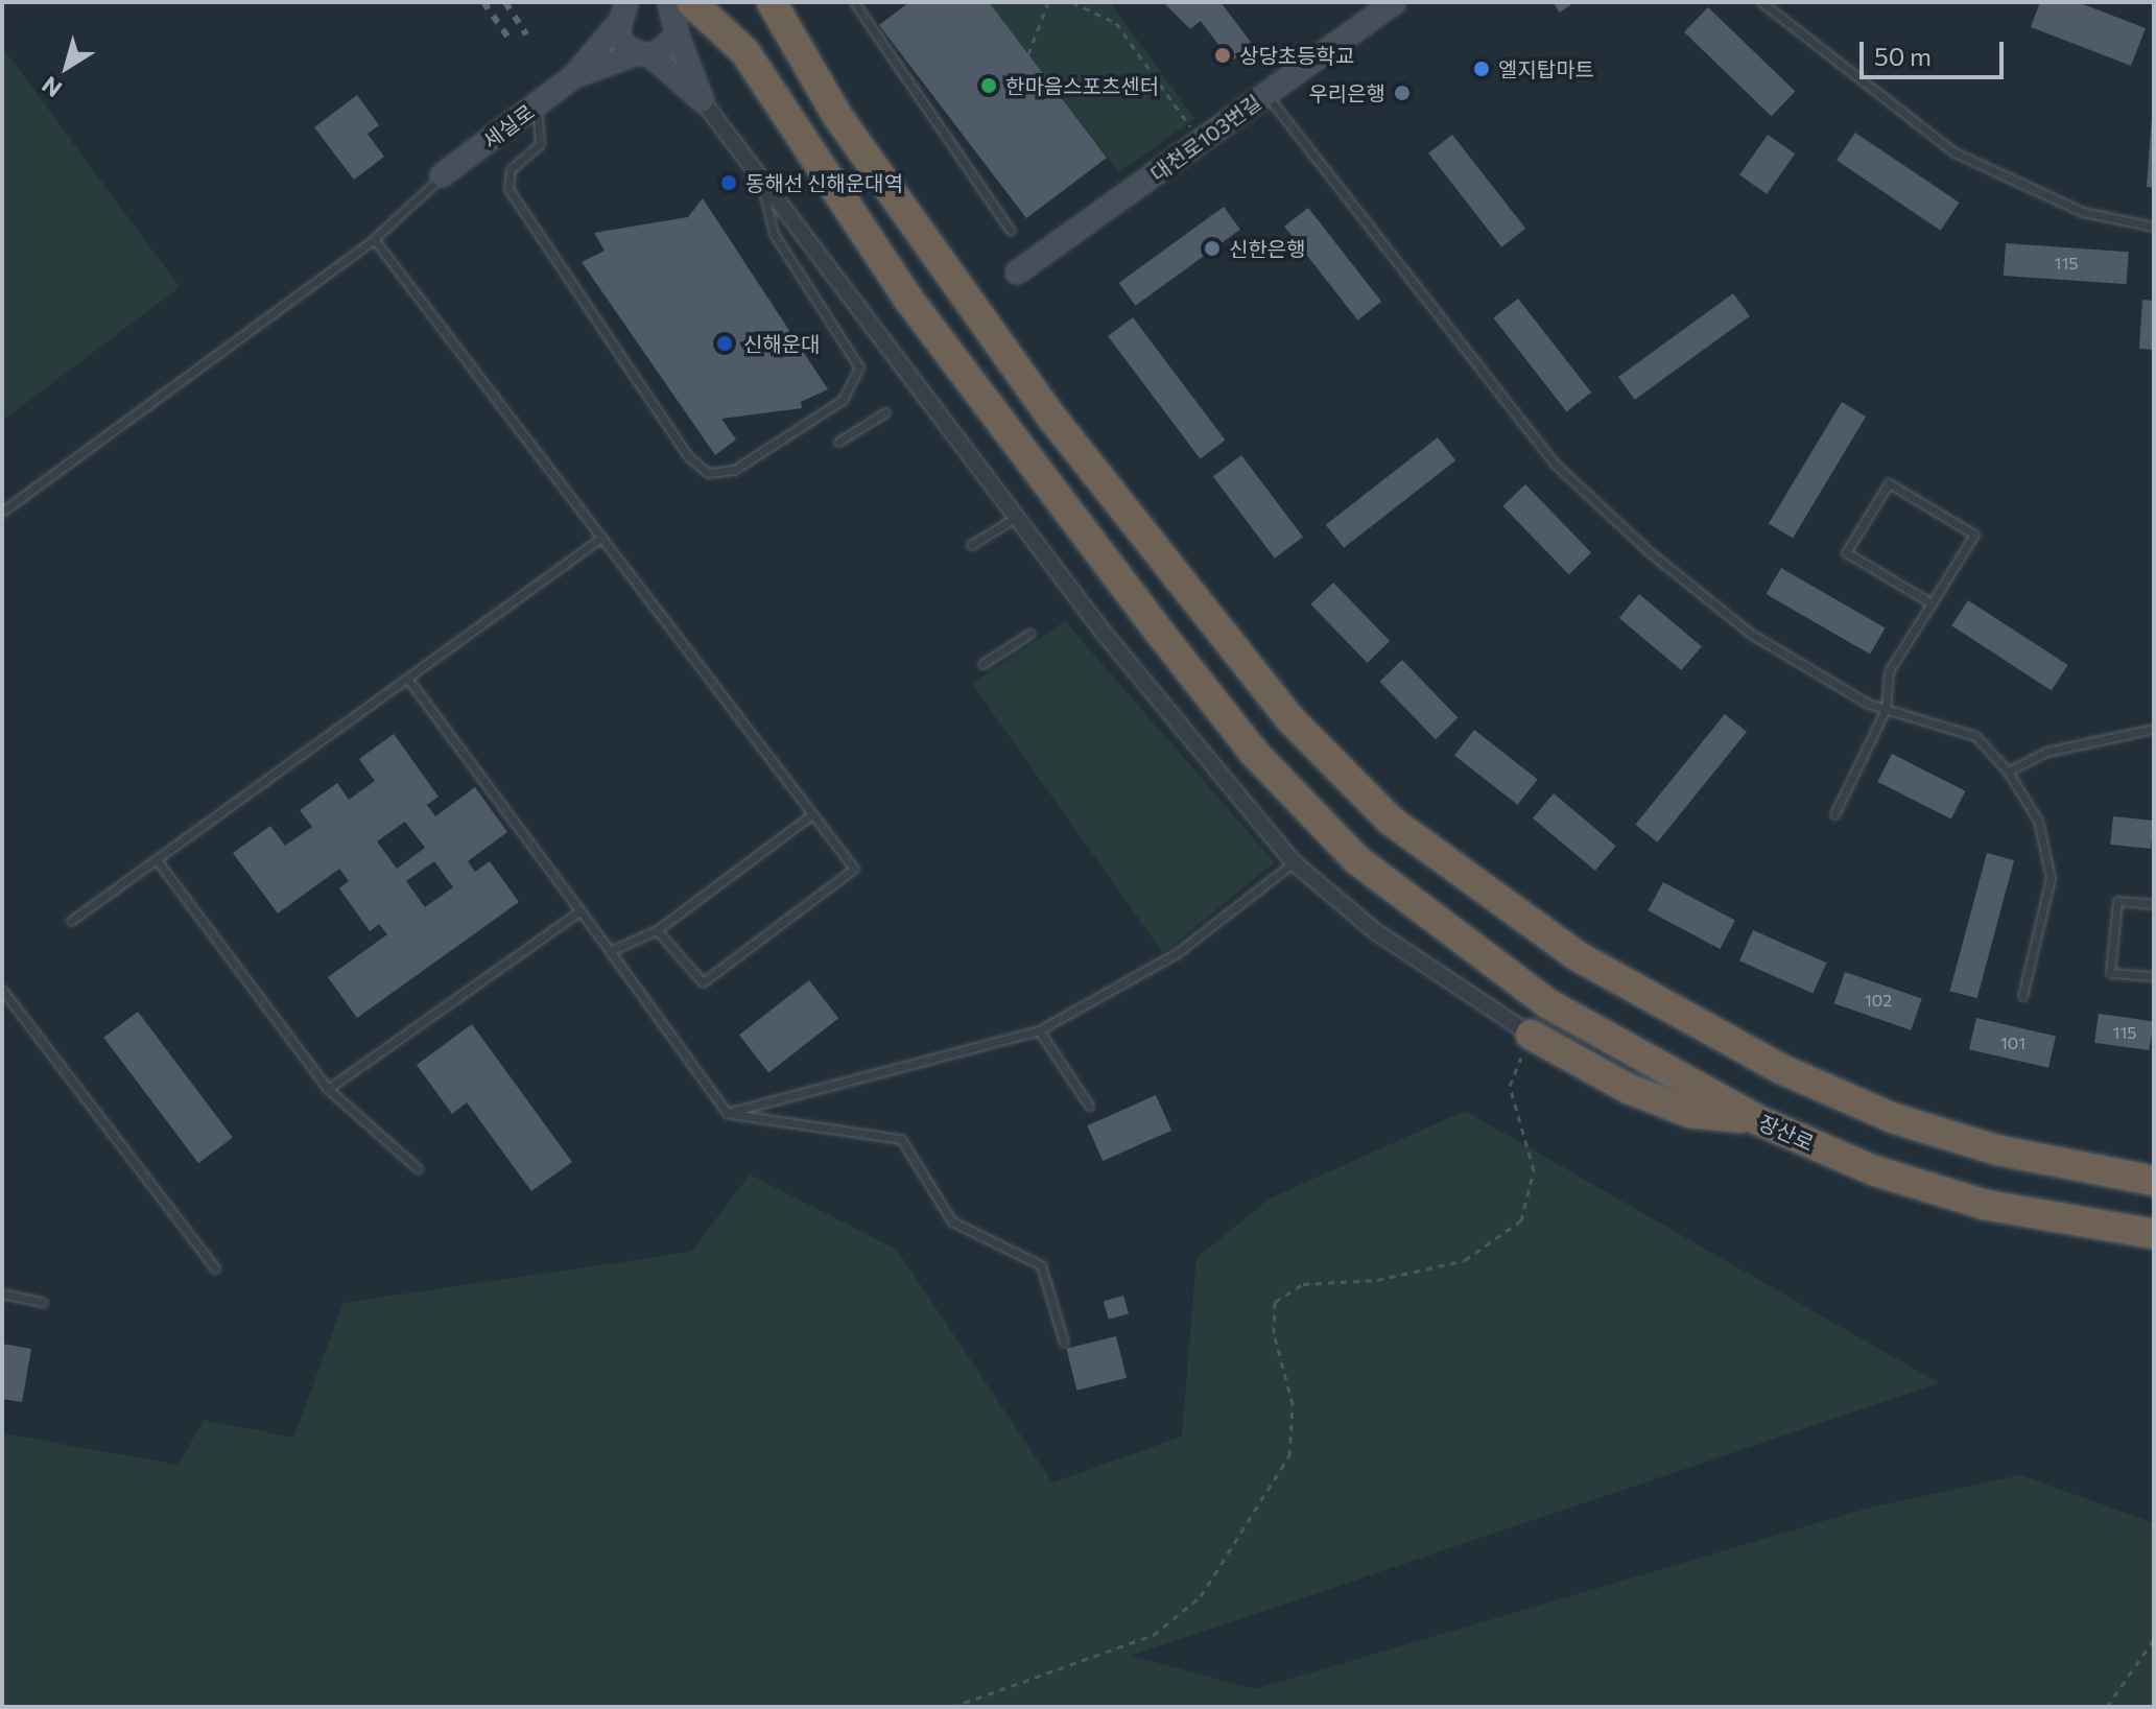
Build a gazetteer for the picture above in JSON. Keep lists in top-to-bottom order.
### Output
{
  "streets": {
    "highway": ["장산로"],
    "street": ["세실로", "대천로103번길"]
  },
  "places": [
    "상당초등학교",
    "엘지탑마트",
    "한마음스포츠센터",
    "우리은행",
    "동해선 신해운대역",
    "신한은행",
    "신해운대"
  ],
  "house_numbers": [
    "115",
    "102",
    "115",
    "101"
  ],
  "scale_bar": "50 m",
  "north": "bottom left"
}
